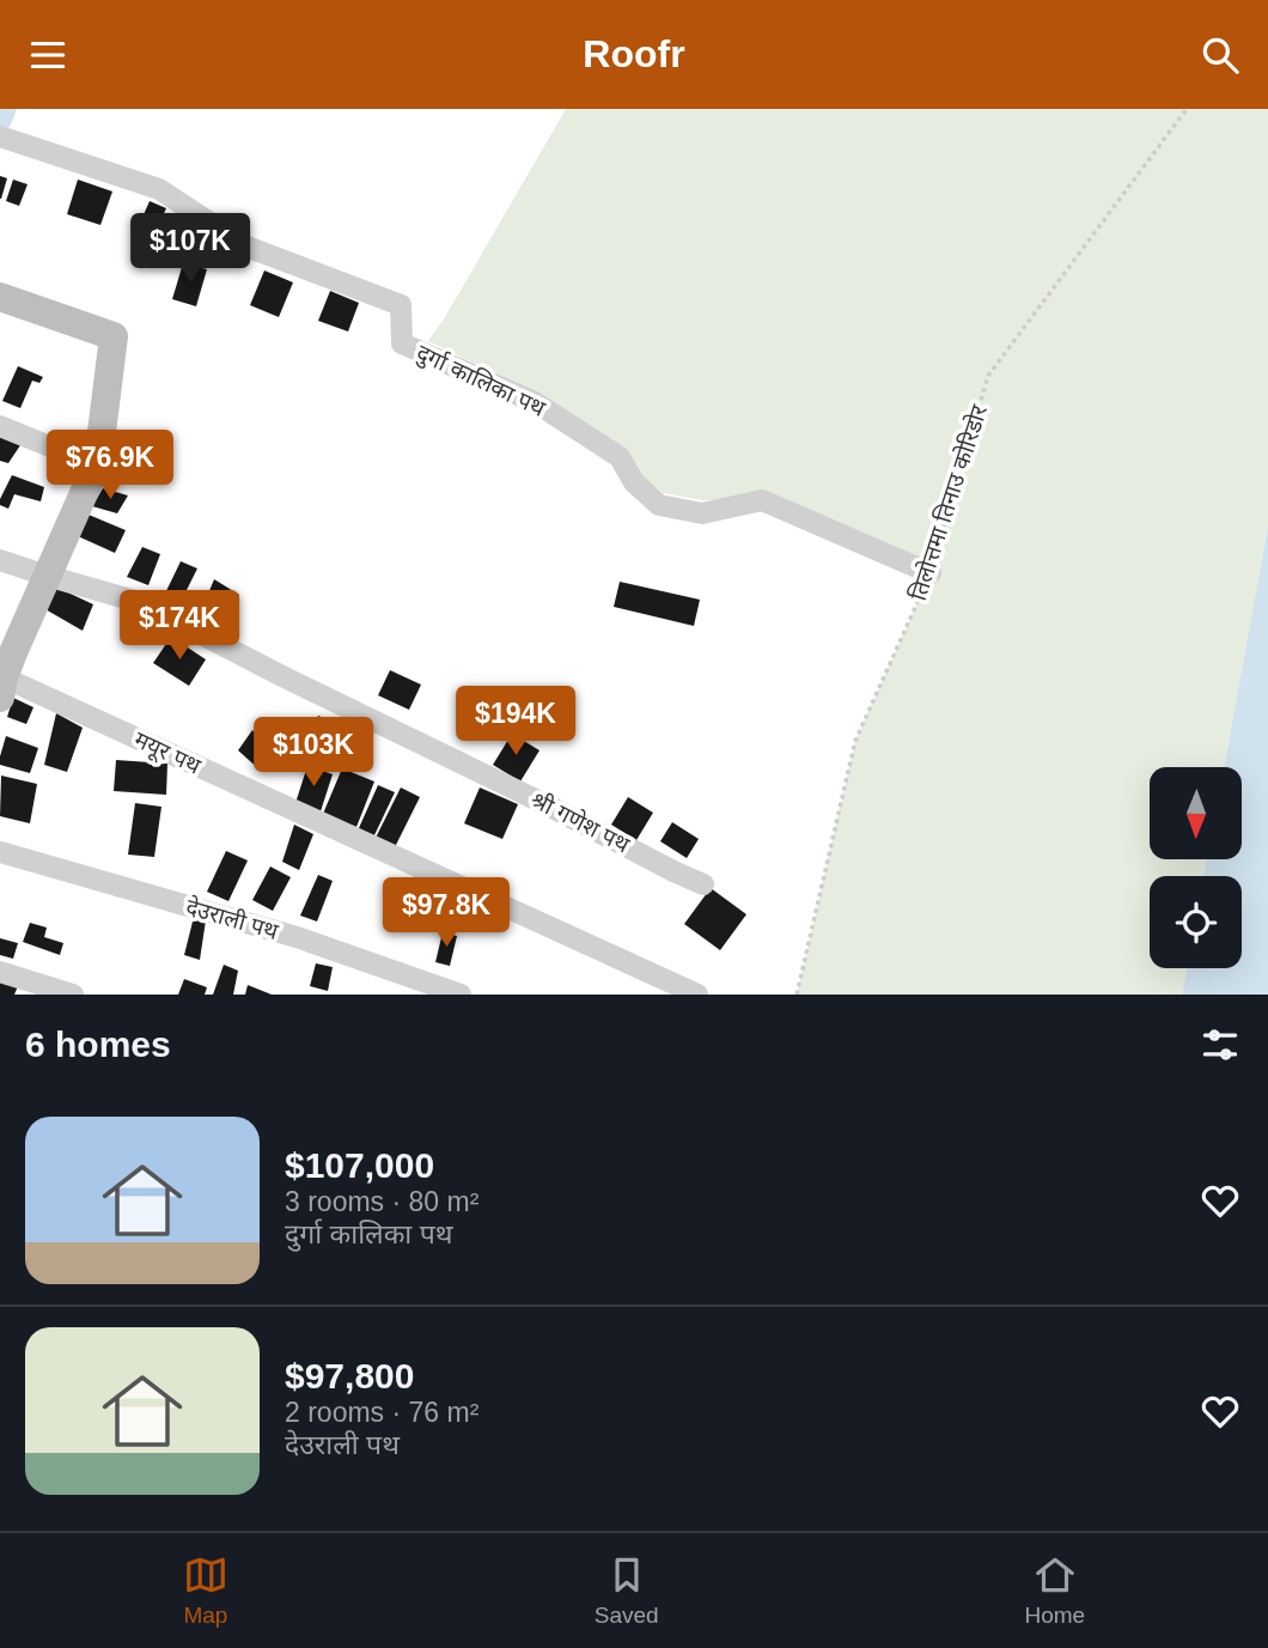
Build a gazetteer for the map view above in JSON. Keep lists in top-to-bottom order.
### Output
{
  "streets": {
    "street": [
      "दुर्गा कालिका पथ",
      "मयूर पथ",
      "श्री गणेश पथ",
      "देउराली पथ"
    ],
    "path": ["तिलोत्तमा तिनाउ कोरिडोर"]
  },
  "crossings": [
    ["दुर्गा कालिका पथ", "तिलोत्तमा तिनाउ कोरिडोर"]
  ],
  "north": "bottom",
  "page": {
    "header": "Roofr",
    "price": [
      "$107K",
      "$76.9K",
      "$174K",
      "$194K",
      "$103K",
      "$97.8K"
    ],
    "heading": "6 homes",
    "list": [
      {
        "name": "$107,000",
        "note": "3 rooms · 80 m² · दुर्गा कालिका पथ"
      },
      {
        "name": "$97,800",
        "note": "2 rooms · 76 m² · देउराली पथ"
      }
    ],
    "tabs": ["Map", "Saved", "Home"]
  }
}
